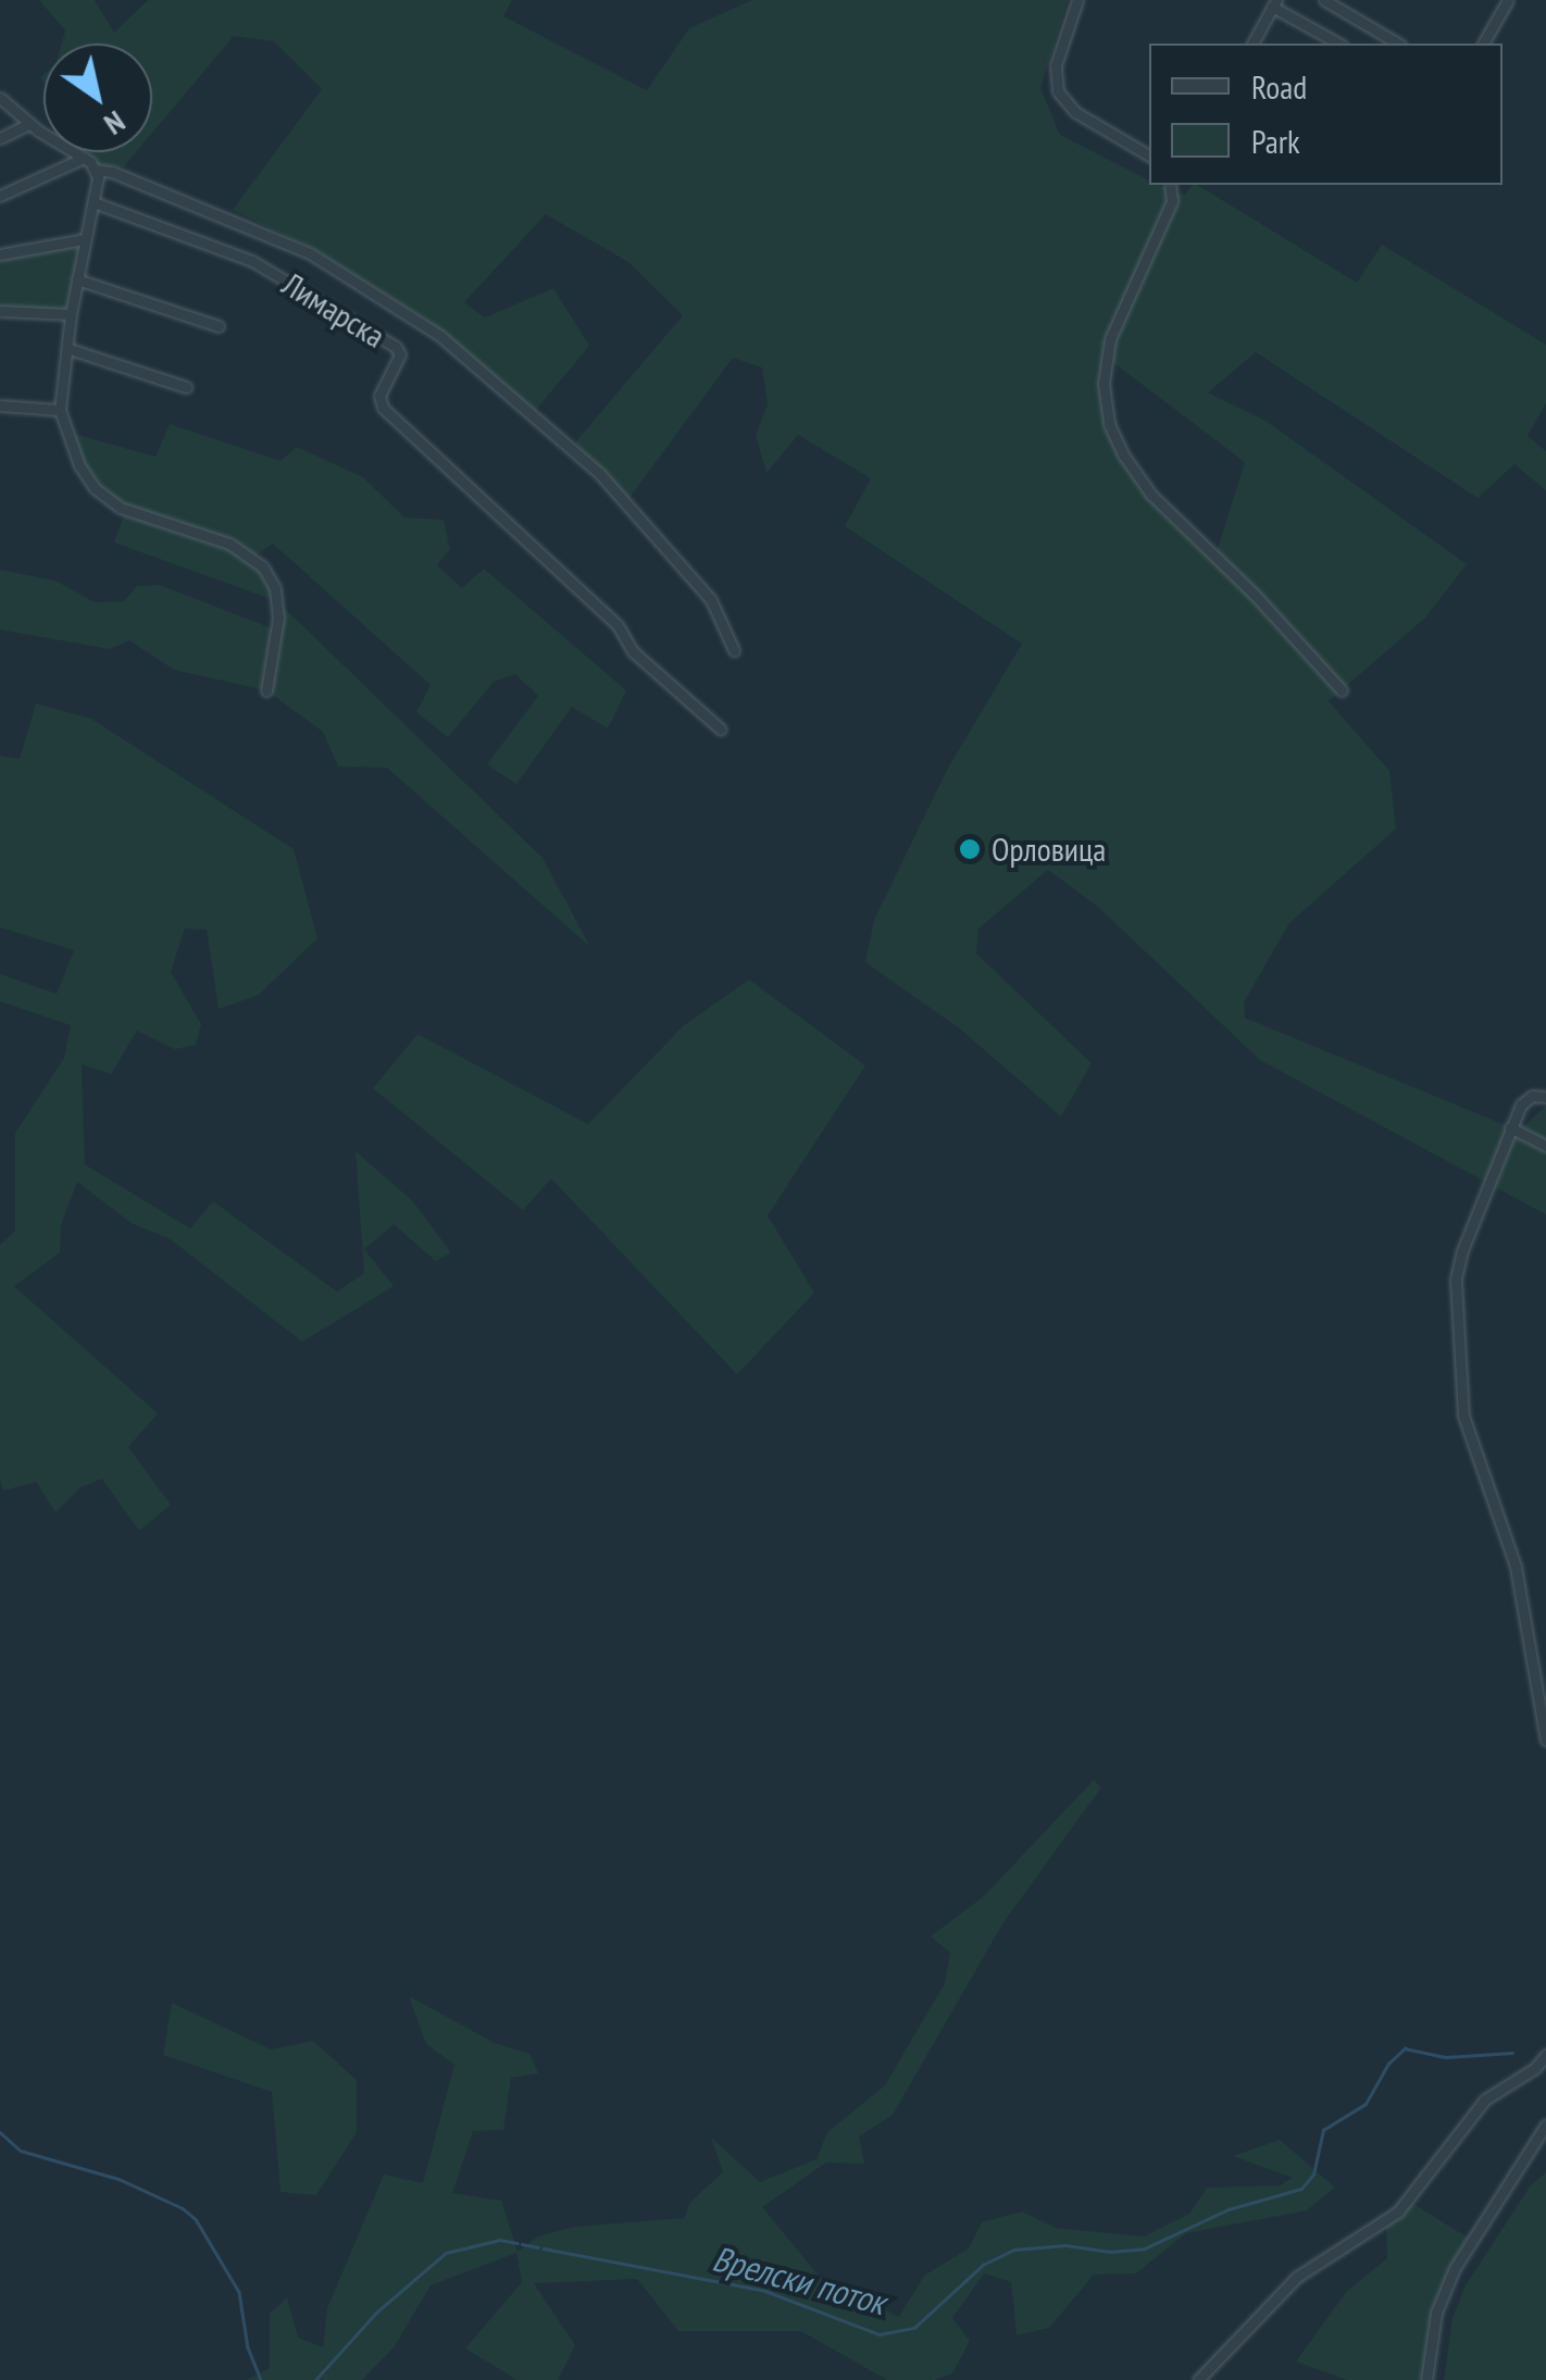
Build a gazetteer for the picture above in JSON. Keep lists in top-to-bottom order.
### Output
{
  "streets": {
    "street": ["Лимарска"]
  },
  "water": ["Врелски поток"],
  "places": ["Орловица"],
  "legend": ["Road", "Park"],
  "north": "bottom right"
}
